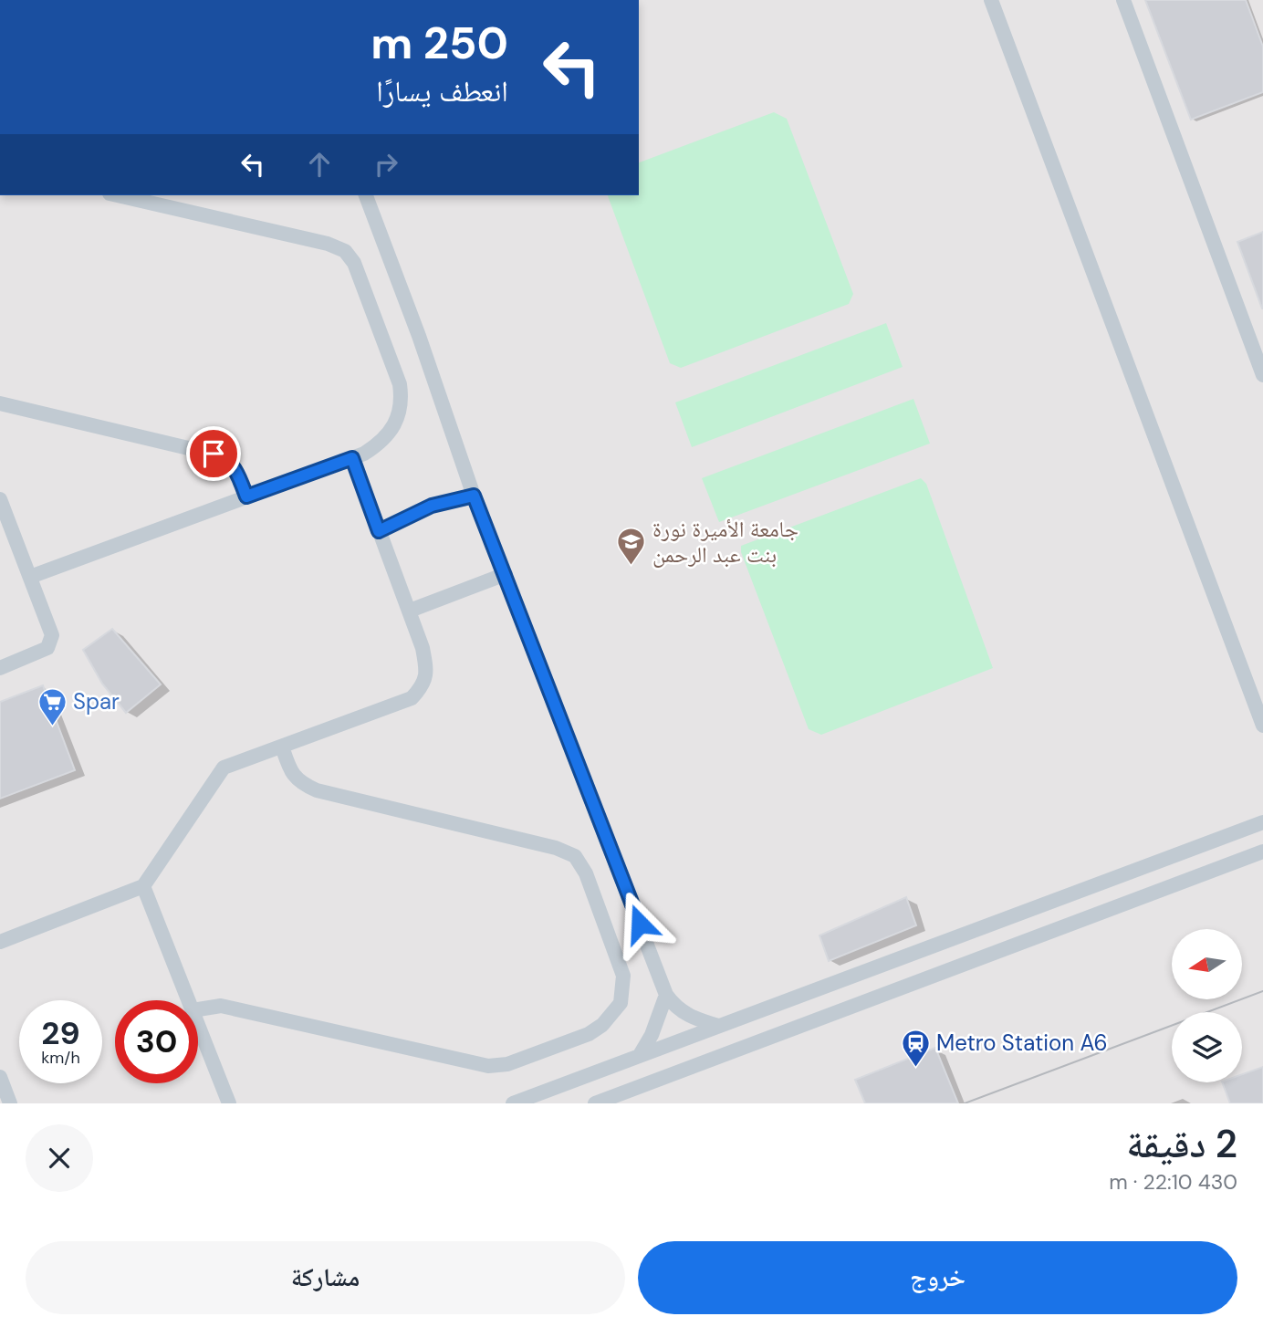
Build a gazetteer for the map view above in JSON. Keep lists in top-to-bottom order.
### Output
{
  "places": {
    "school or university": ["جامعة الأميرة نورة بنت عبد الرحمن"],
    "supermarket": ["Spar"],
    "station": ["Metro Station A6"]
  },
  "north": "left",
  "page": {
    "turn": ["250 m", "انعطف يسارًا"],
    "speed": "29 km/h",
    "limit": "30",
    "heading": ["2 دقيقة", "430 m · 22:10"],
    "buttons": ["خروج", "مشاركة"]
  }
}
